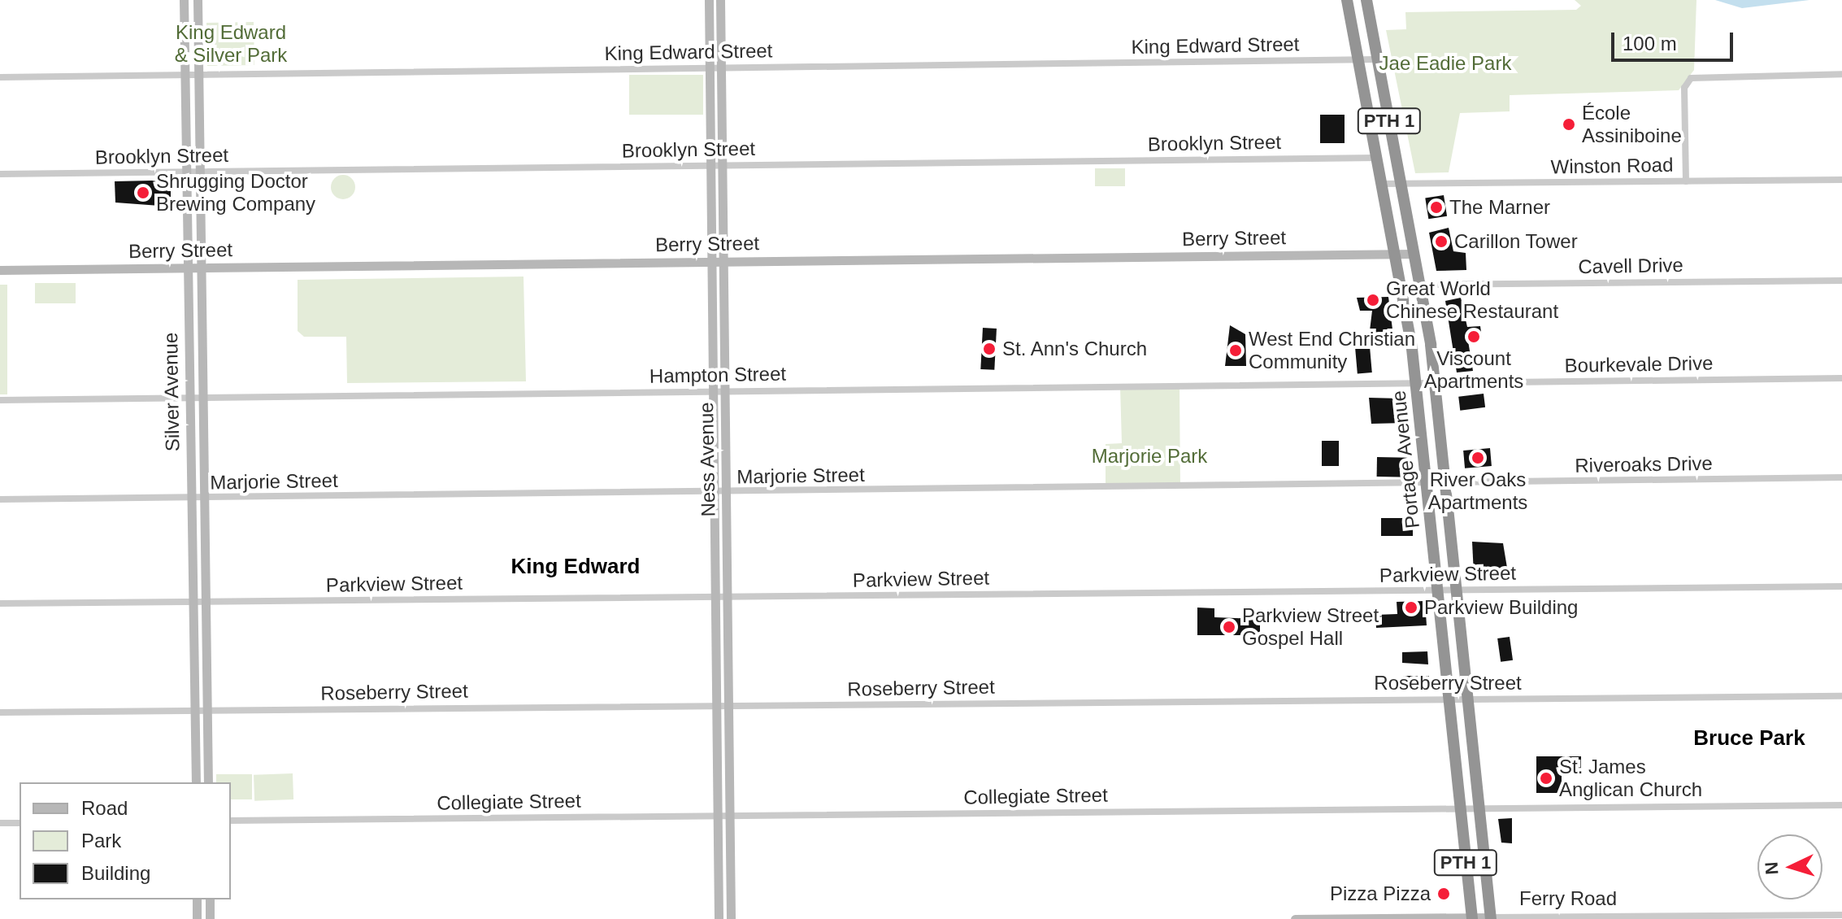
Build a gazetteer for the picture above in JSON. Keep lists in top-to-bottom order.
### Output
{
  "streets": {
    "highway": ["PTH 1", "Portage Avenue"],
    "street": [
      "King Edward Street",
      "Brooklyn Street",
      "Winston Road",
      "Berry Street",
      "Cavell Drive",
      "Bourkevale Drive",
      "Hampton Street",
      "Silver Avenue",
      "Ness Avenue",
      "Riveroaks Drive",
      "Marjorie Street",
      "Parkview Street",
      "Roseberry Street",
      "Collegiate Street",
      "Ferry Road"
    ]
  },
  "crossings": [
    ["King Edward Street", "Silver Avenue"],
    ["King Edward Street", "Ness Avenue"],
    ["King Edward Street", "Portage Avenue"],
    ["Brooklyn Street", "Silver Avenue"],
    ["Brooklyn Street", "Ness Avenue"],
    ["Brooklyn Street", "Portage Avenue"],
    ["Winston Road", "Portage Avenue"],
    ["Berry Street", "Silver Avenue"],
    ["Berry Street", "Ness Avenue"],
    ["Berry Street", "Portage Avenue"],
    ["Cavell Drive", "Portage Avenue"],
    ["Bourkevale Drive", "Hampton Street"],
    ["Bourkevale Drive", "Portage Avenue"],
    ["Hampton Street", "Silver Avenue"],
    ["Hampton Street", "Ness Avenue"],
    ["Hampton Street", "Portage Avenue"],
    ["Silver Avenue", "Marjorie Street"],
    ["Silver Avenue", "Parkview Street"],
    ["Silver Avenue", "Roseberry Street"],
    ["Ness Avenue", "Marjorie Street"],
    ["Ness Avenue", "Parkview Street"],
    ["Ness Avenue", "Roseberry Street"],
    ["Ness Avenue", "Collegiate Street"],
    ["Portage Avenue", "Riveroaks Drive"],
    ["Portage Avenue", "Marjorie Street"],
    ["Portage Avenue", "Parkview Street"],
    ["Portage Avenue", "Roseberry Street"],
    ["Portage Avenue", "Collegiate Street"],
    ["Portage Avenue", "Ferry Road"],
    ["Riveroaks Drive", "Marjorie Street"]
  ],
  "districts": ["King Edward", "Bruce Park"],
  "parks": ["King Edward & Silver Park", "Jae Eadie Park", "Marjorie Park"],
  "places": [
    "École Assiniboine",
    "Shrugging Doctor Brewing Company",
    "The Marner",
    "Carillon Tower",
    "Great World Chinese Restaurant",
    "Viscount Apartments",
    "St. Ann's Church",
    "West End Christian Community",
    "River Oaks Apartments",
    "Parkview Building",
    "Parkview Street Gospel Hall",
    "St. James Anglican Church",
    "Pizza Pizza"
  ],
  "legend": ["Road", "Park", "Building"],
  "scale_bar": "100 m",
  "north": "left"
}
